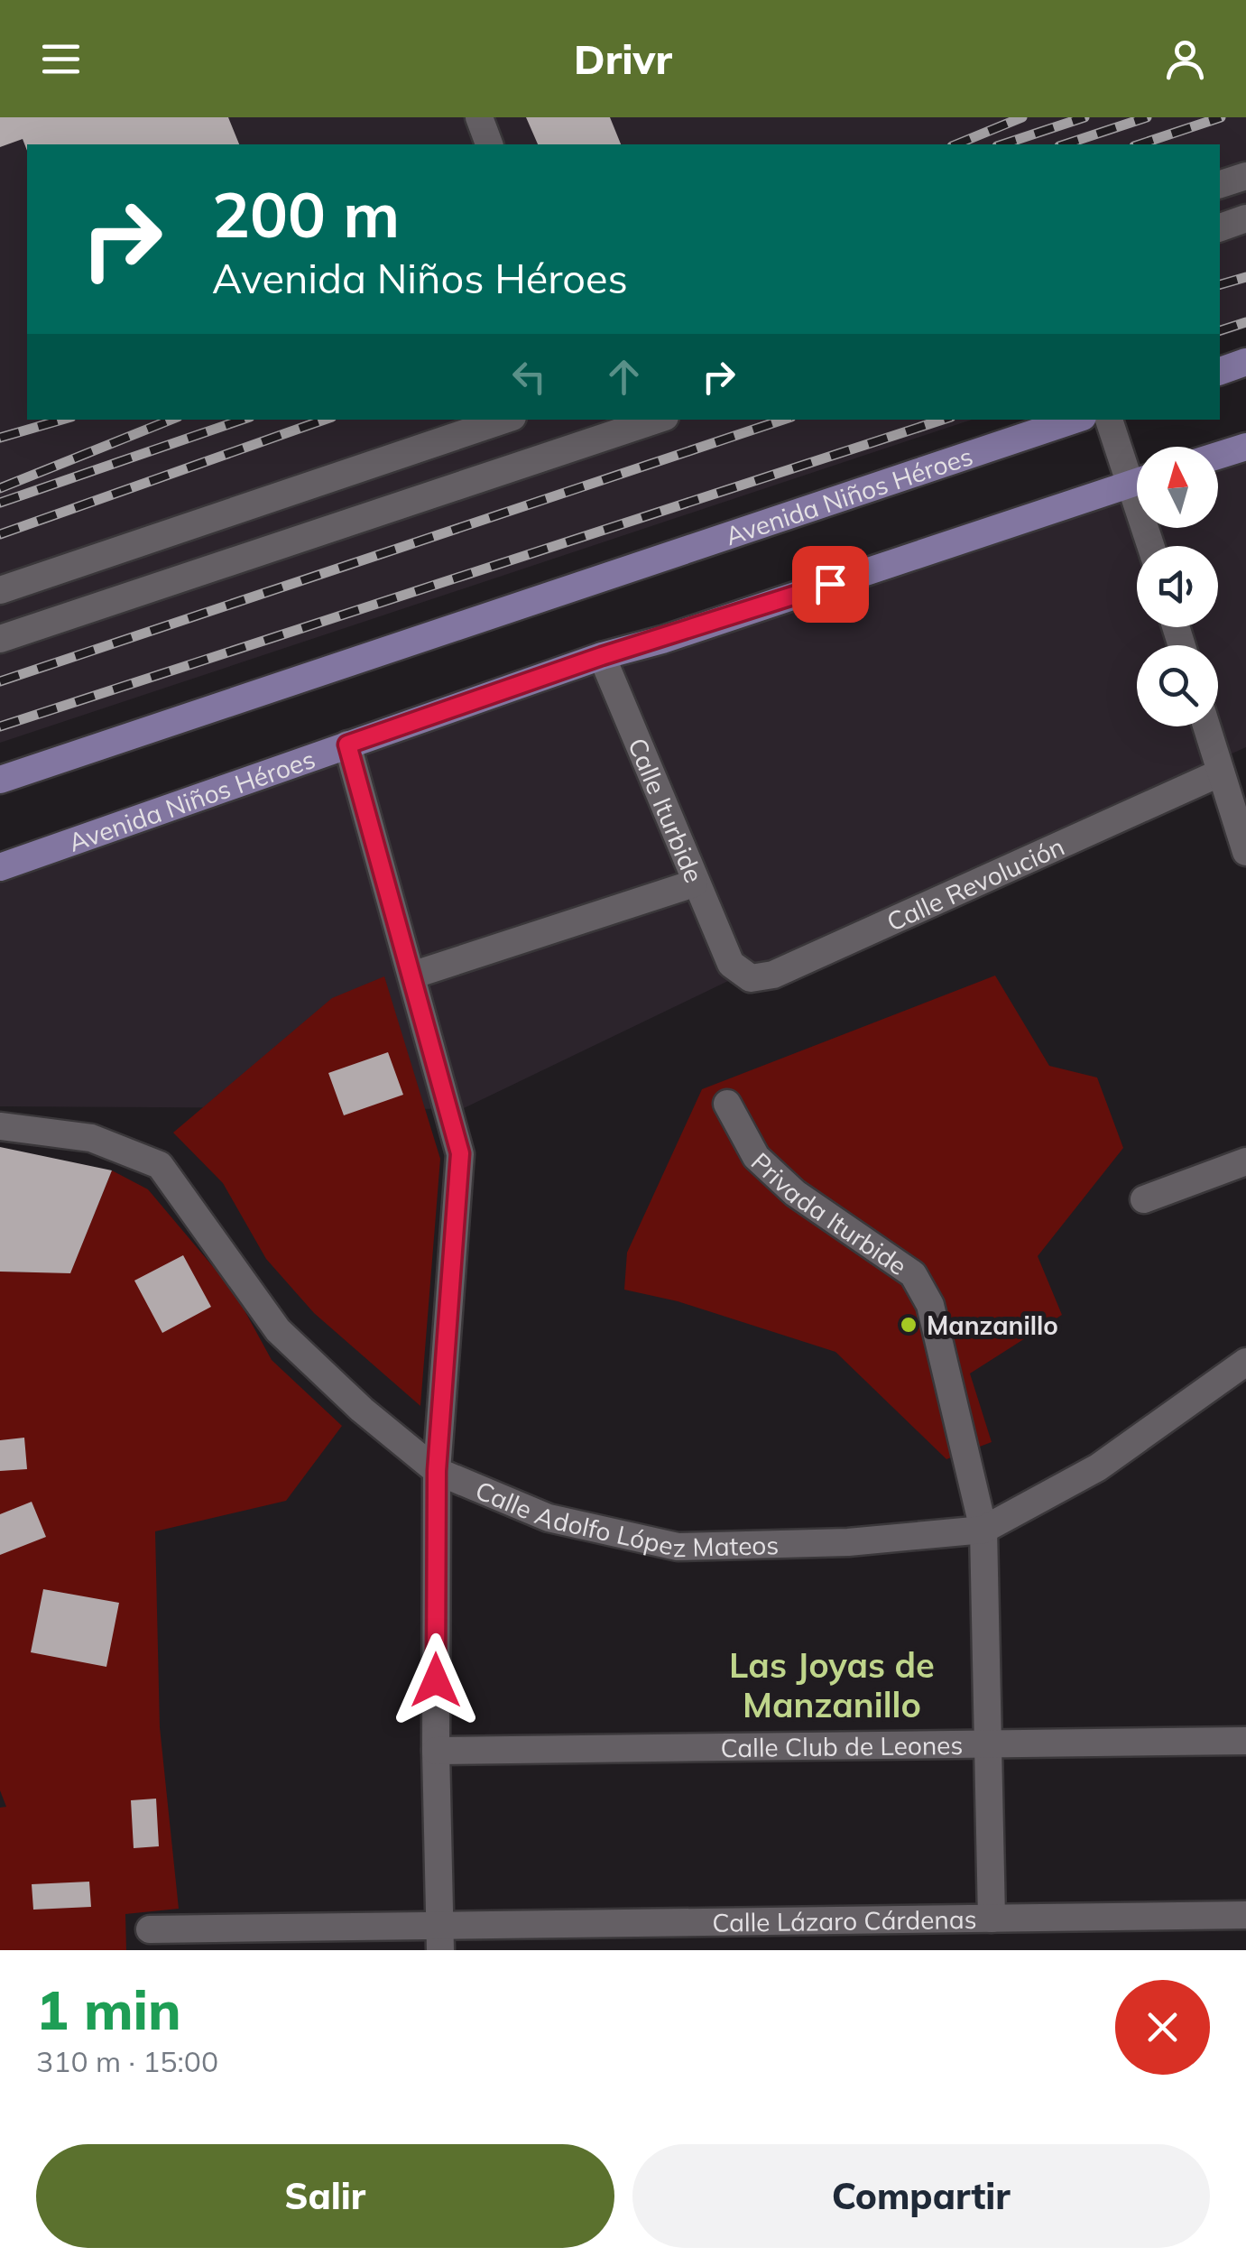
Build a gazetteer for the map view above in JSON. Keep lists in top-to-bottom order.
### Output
{
  "streets": {
    "main road": ["Avenida Niños Héroes"],
    "street": [
      "Calle Iturbide",
      "Calle Revolución",
      "Privada Iturbide",
      "Calle Adolfo López Mateos",
      "Calle Club de Leones",
      "Calle Lázaro Cárdenas"
    ]
  },
  "crossings": [
    ["Avenida Niños Héroes", "Calle Iturbide"],
    ["Calle Iturbide", "Calle Revolución"],
    ["Privada Iturbide", "Calle Adolfo López Mateos"]
  ],
  "districts": ["Las Joyas de Manzanillo"],
  "places": ["Manzanillo"],
  "north": "top",
  "page": {
    "header": "Drivr",
    "turn": ["200 m", "Avenida Niños Héroes"],
    "heading": ["1 min", "310 m · 15:00"],
    "buttons": ["Salir", "Compartir"]
  }
}
